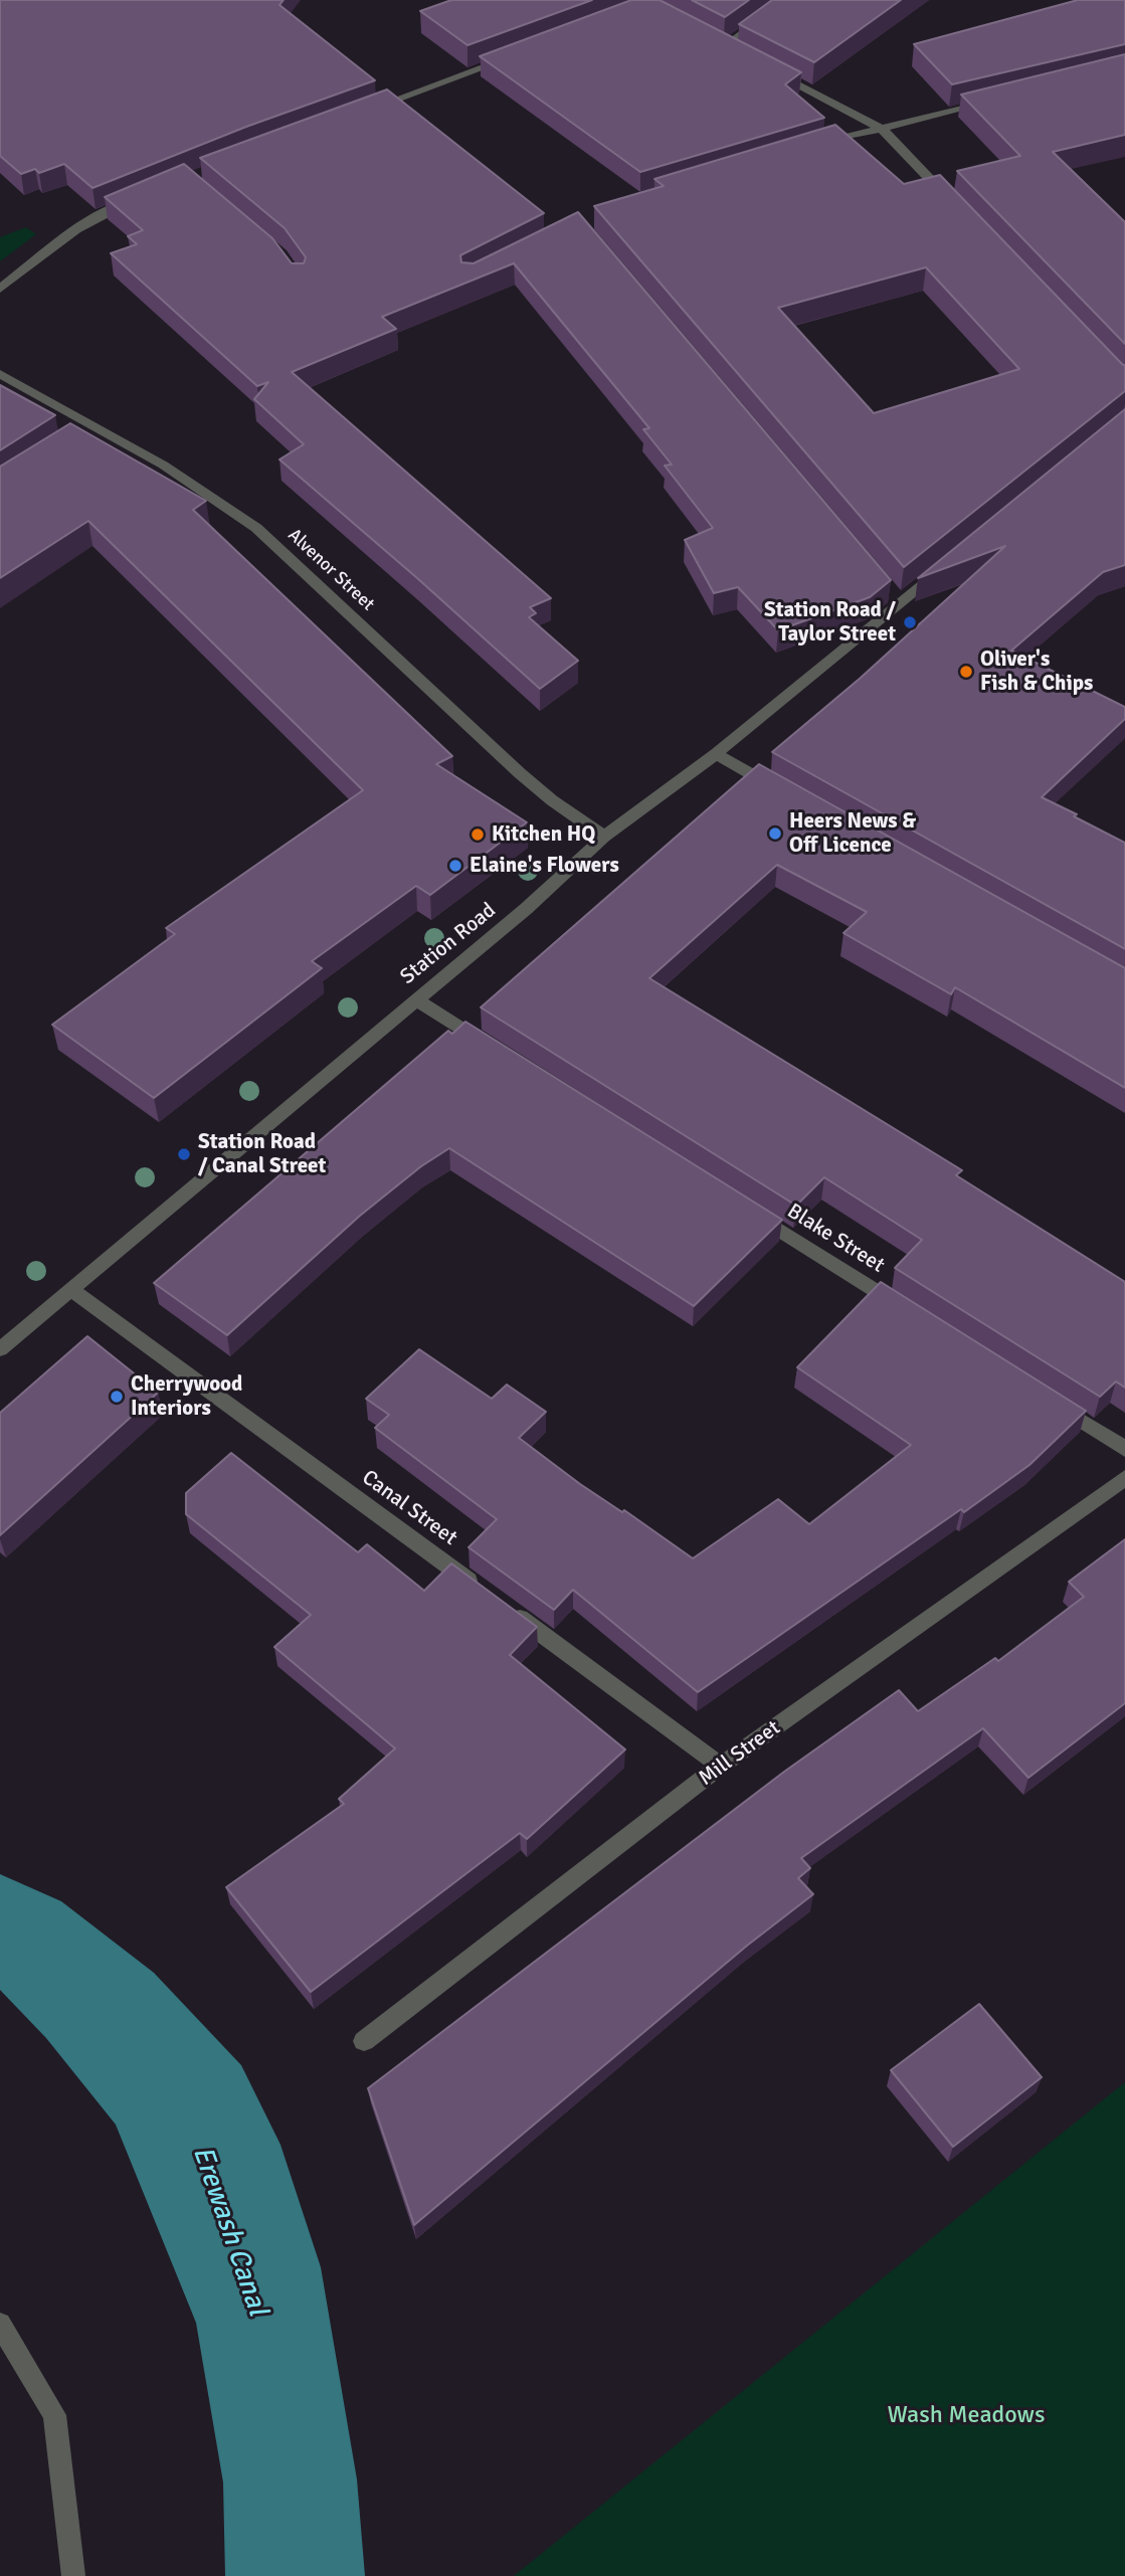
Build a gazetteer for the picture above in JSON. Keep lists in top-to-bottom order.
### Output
{
  "streets": {
    "street": [
      "Alvenor Street",
      "Station Road",
      "Blake Street",
      "Canal Street",
      "Mill Street"
    ]
  },
  "crossings": [
    ["Alvenor Street", "Station Road"],
    ["Station Road", "Canal Street"]
  ],
  "water": ["Erewash Canal"],
  "parks": ["Wash Meadows"],
  "places": [
    "Station Road / Taylor Street",
    "Oliver's Fish & Chips",
    "Heers News & Off Licence",
    "Kitchen HQ",
    "Elaine's Flowers",
    "Station Road / Canal Street",
    "Cherrywood Interiors"
  ]
}
